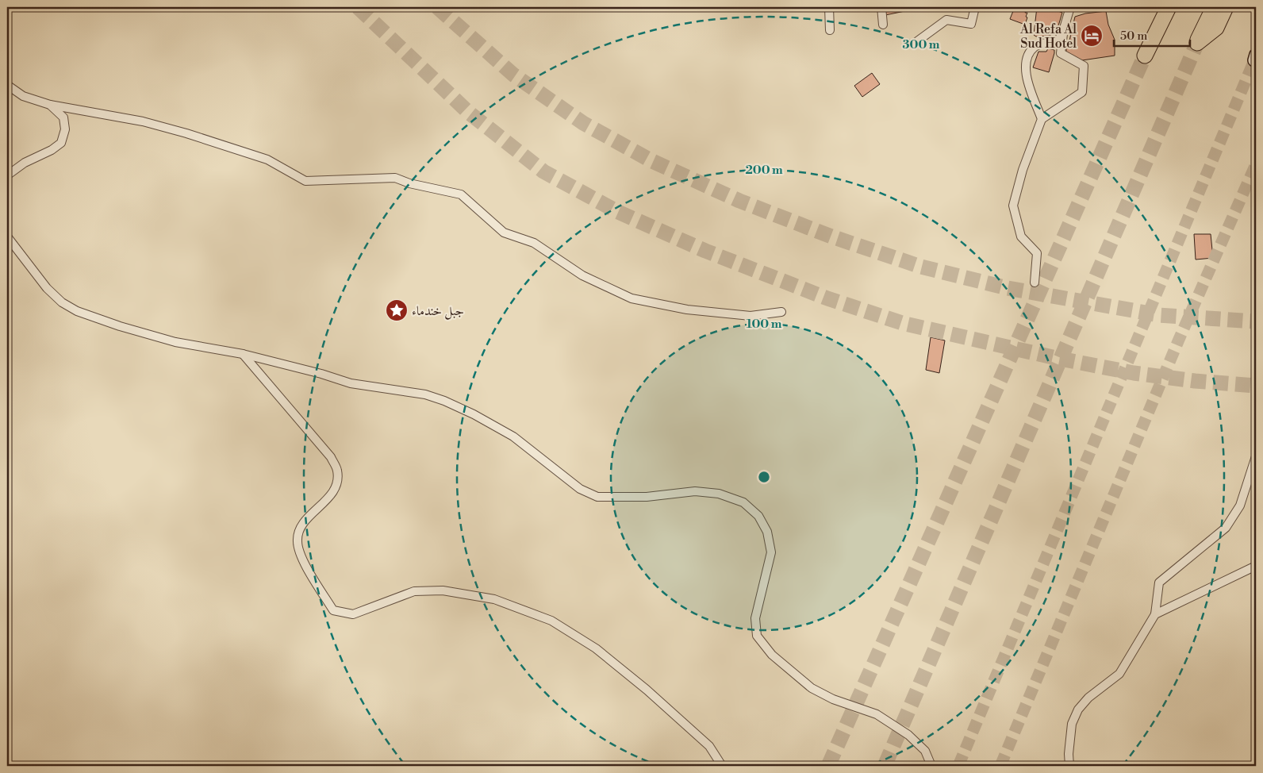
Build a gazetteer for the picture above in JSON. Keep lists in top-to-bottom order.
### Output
{
  "places": {
    "hotel": ["Al Refa Al Sud Hotel"],
    "place": ["جبل خندماء"]
  },
  "scale_bar": "50 m",
  "rings": ["300 m", "200 m", "100 m"]
}
